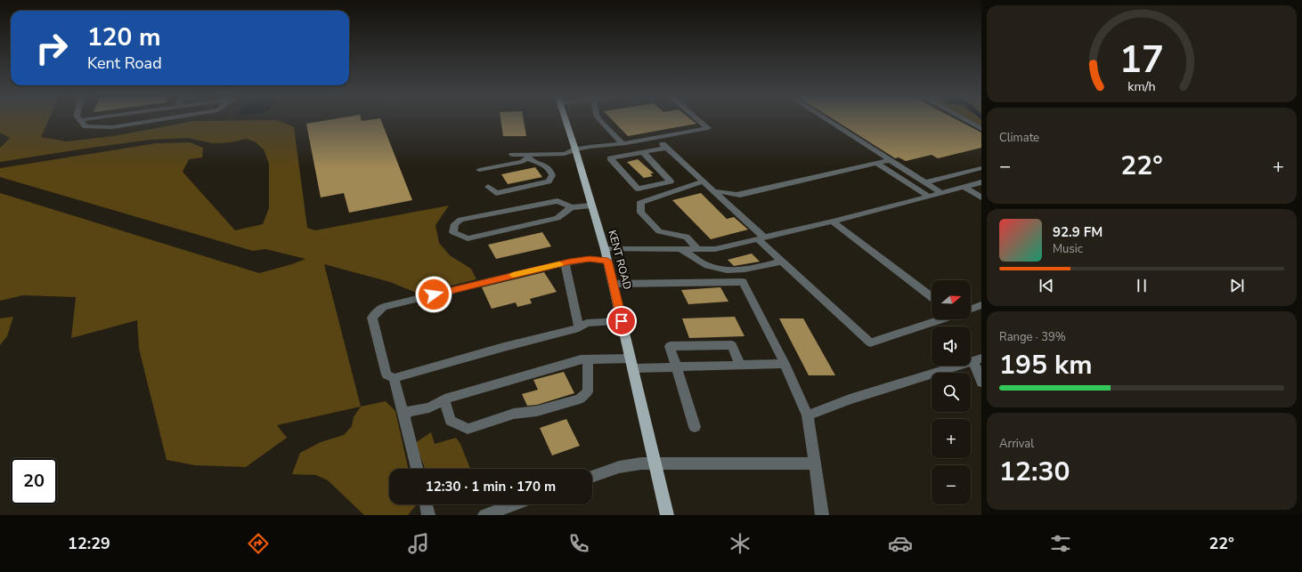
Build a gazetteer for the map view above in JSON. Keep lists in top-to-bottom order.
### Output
{
  "streets": {
    "main road": ["KENT ROAD"]
  },
  "north": "right",
  "page": {
    "turn": ["120 m", "Kent Road"],
    "tile": [
      "Climate",
      ["Range · 39%", "195 km"],
      ["Arrival", "12:30"]
    ],
    "heat": ["−", "22°", "+"],
    "song": ["92.9 FM", "Music"],
    "map_buttons": ["+", "−"],
    "limit": "20",
    "trip": "12:30 · 1 min · 170 m",
    "tabs": ["12:29", "22°"],
    "gauge": ["17", "km/h"]
  }
}
